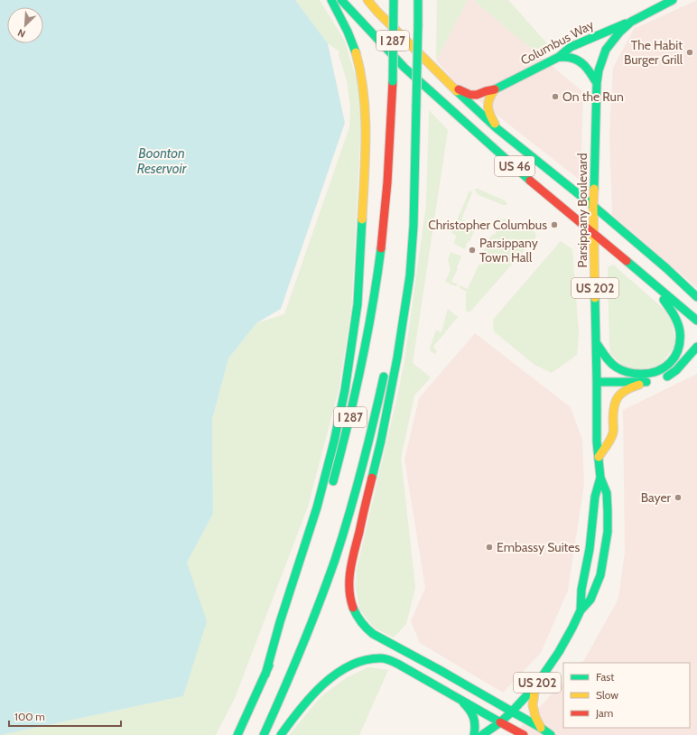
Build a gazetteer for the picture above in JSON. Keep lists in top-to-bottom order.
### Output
{
  "streets": {
    "main road": [
      "I 287",
      "Columbus Way",
      "US 46",
      "Parsippany Boulevard",
      "US 202"
    ]
  },
  "crossings": [
    ["Columbus Way", "US 46"],
    ["Columbus Way", "Parsippany Boulevard"],
    ["US 46", "Parsippany Boulevard"]
  ],
  "water": ["Boonton Reservoir"],
  "places": [
    "The Habit Burger Grill",
    "On the Run",
    "Christopher Columbus",
    "Parsippany Town Hall",
    "Bayer",
    "Embassy Suites"
  ],
  "legend": ["Fast", "Slow", "Jam"],
  "scale_bar": "100 m",
  "north": "bottom left"
}
